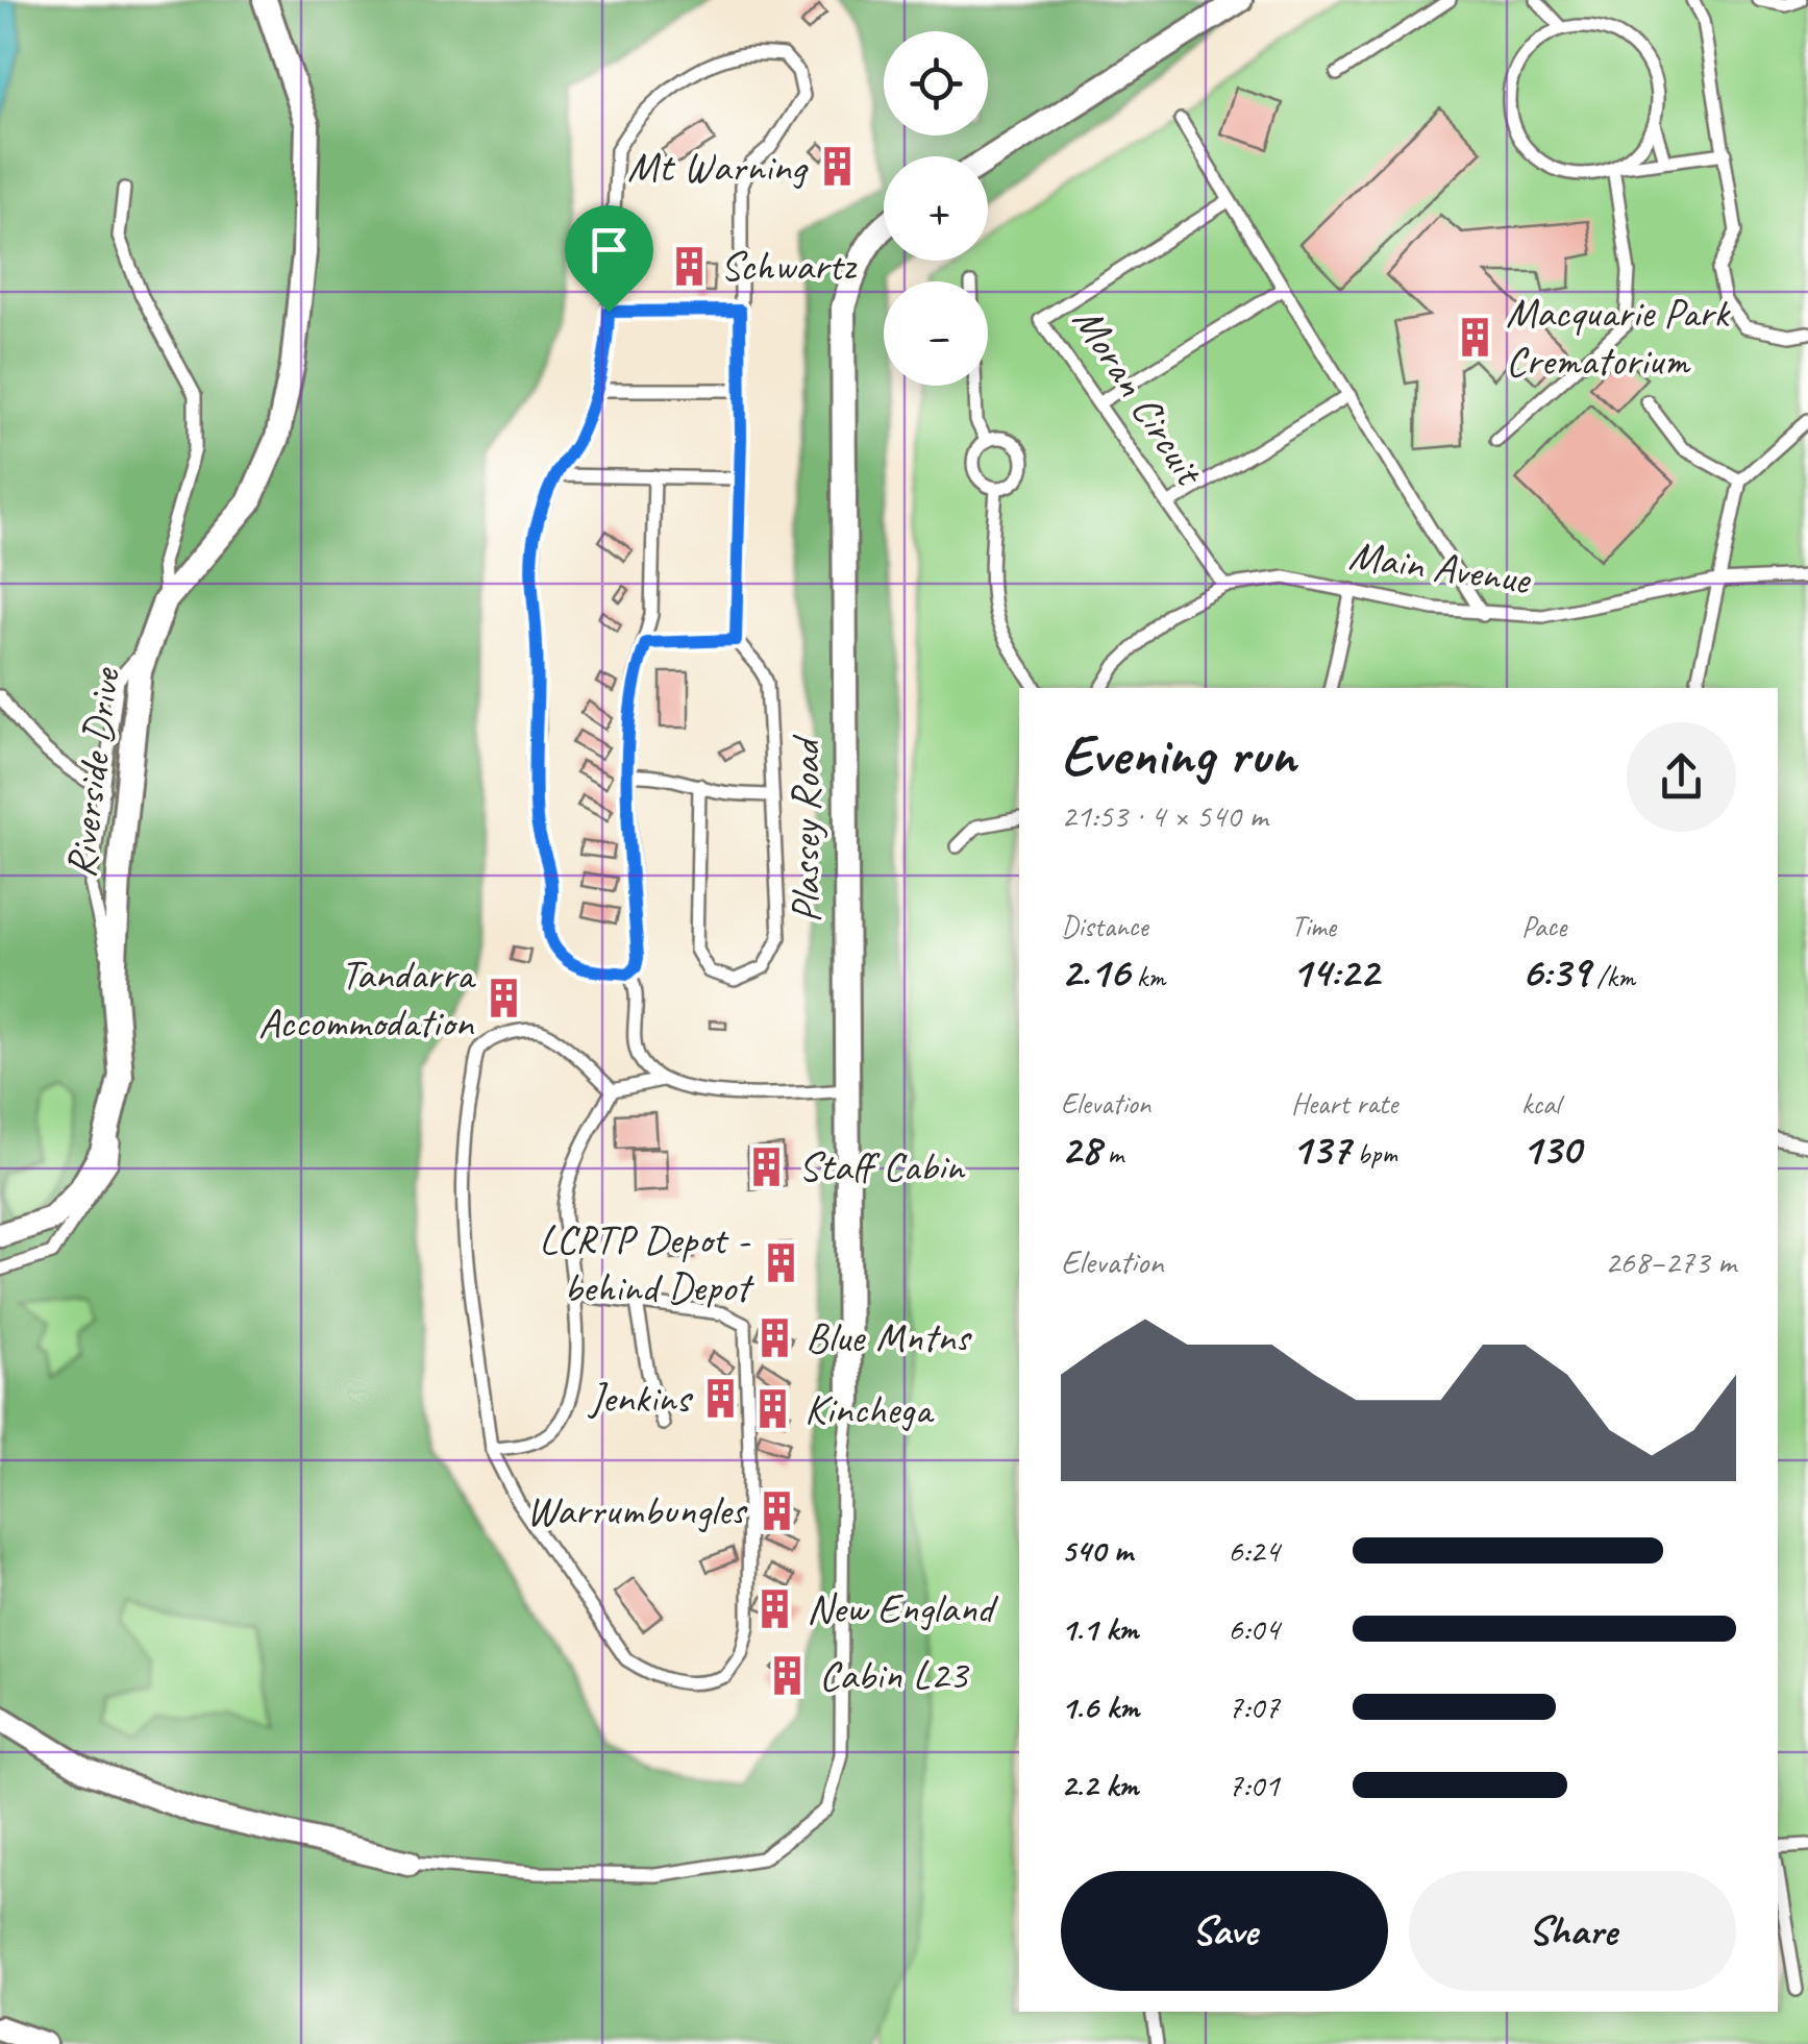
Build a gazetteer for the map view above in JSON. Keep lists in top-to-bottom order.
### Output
{
  "streets": {
    "street": ["Riverside Drive", "Plassey Road"],
    "lane": ["Moran Circuit", "Main Avenue"]
  },
  "crossings": [
    ["Moran Circuit", "Main Avenue"]
  ],
  "places": {
    "building": [
      "Mt Warning",
      "Schwartz",
      "Macquarie Park Crematorium",
      "Tandarra Accommodation",
      "Staff Cabin",
      "LCRTP Depot - behind Depot",
      "Blue Mntns",
      "Jenkins",
      "Kinchega",
      "Warrumbungles",
      "New England",
      "Cabin L23"
    ]
  },
  "page": {
    "map_buttons": ["+", "−"],
    "heading": ["Evening run", "21:53 · 4 × 540 m"],
    "stats": [
      ["Distance", "2.16 km"],
      ["Time", "14:22"],
      ["Pace", "6:39 /km"],
      ["Elevation", "28 m"],
      ["Heart rate", "137 bpm"],
      ["kcal", "130"]
    ],
    "chart": ["Elevation", "268–273 m"],
    "list": [
      {
        "name": "540 m",
        "note": "6:24"
      },
      {
        "name": "1.1 km",
        "note": "6:04"
      },
      {
        "name": "1.6 km",
        "note": "7:07"
      },
      {
        "name": "2.2 km",
        "note": "7:01"
      }
    ],
    "buttons": ["Save", "Share"]
  }
}
